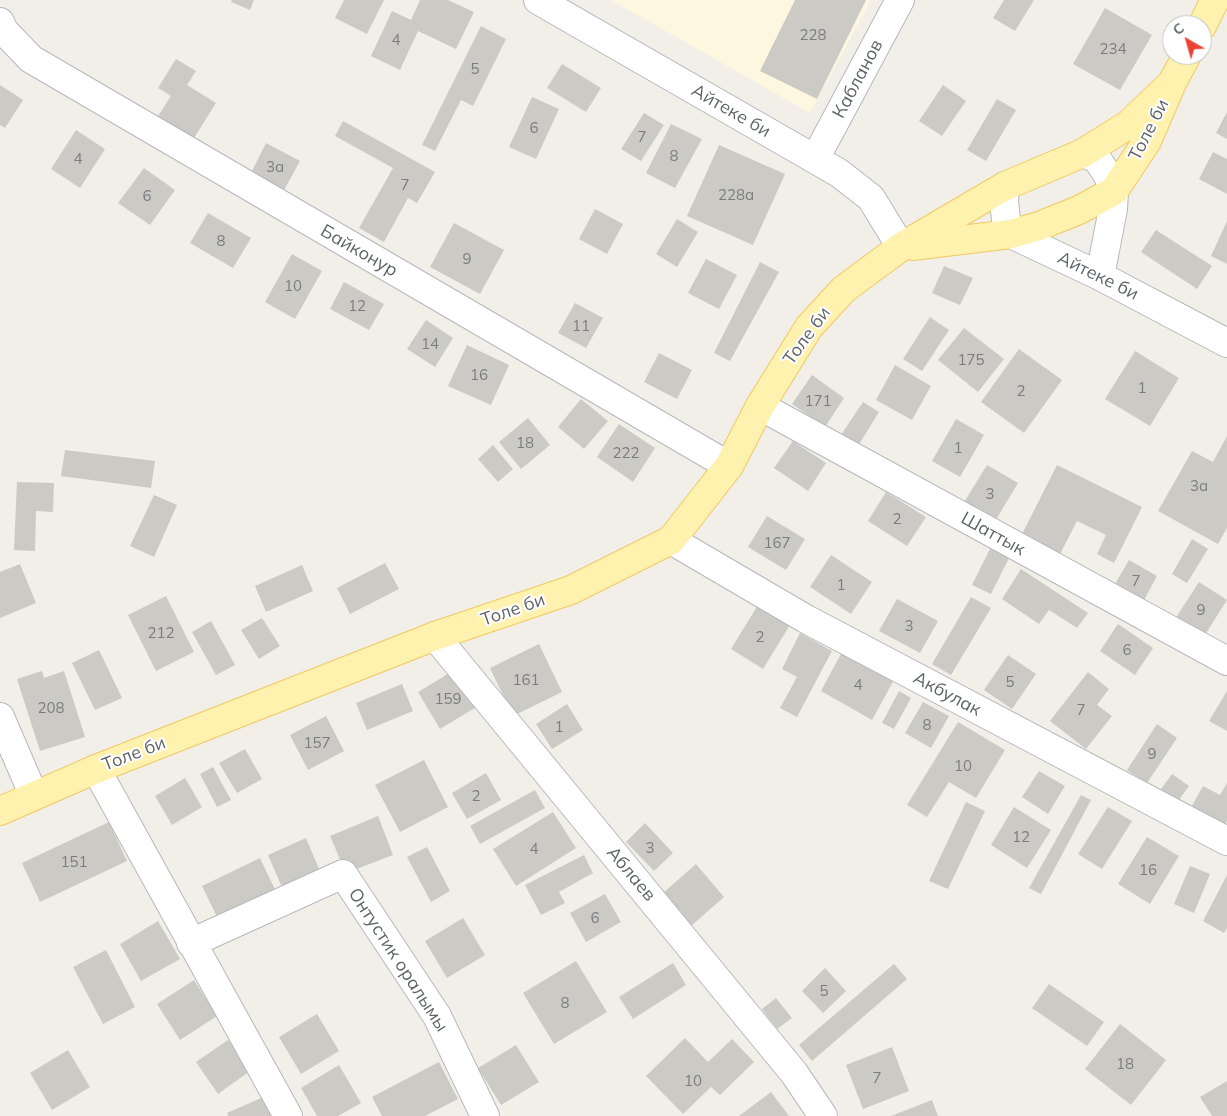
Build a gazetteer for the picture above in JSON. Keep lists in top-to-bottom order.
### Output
{
  "streets": {
    "main road": ["Толе би"],
    "street": [
      "Кабланов",
      "Айтеке би",
      "Байконур",
      "Шаттык",
      "Акбулак",
      "Аблаев",
      "Онтустик оралымы"
    ]
  },
  "crossings": [
    ["Кабланов", "Айтеке би"],
    ["Айтеке би", "Толе би"],
    ["Толе би", "Байконур"],
    ["Толе би", "Шаттык"],
    ["Толе би", "Акбулак"],
    ["Толе би", "Аблаев"]
  ],
  "house_numbers": [
    "228",
    "4",
    "234",
    "5",
    "6",
    "7",
    "8",
    "4",
    "3а",
    "7",
    "228а",
    "6",
    "8",
    "9",
    "10",
    "12",
    "11",
    "14",
    "175",
    "16",
    "1",
    "2",
    "171",
    "18",
    "1",
    "222",
    "3а",
    "3",
    "2",
    "167",
    "7",
    "1",
    "9",
    "3",
    "212",
    "2",
    "6",
    "161",
    "5",
    "4",
    "159",
    "208",
    "7",
    "8",
    "1",
    "157",
    "9",
    "10",
    "2",
    "12",
    "3",
    "4",
    "151",
    "16",
    "6",
    "5",
    "8",
    "18",
    "7",
    "10"
  ],
  "north": "top left"
}
